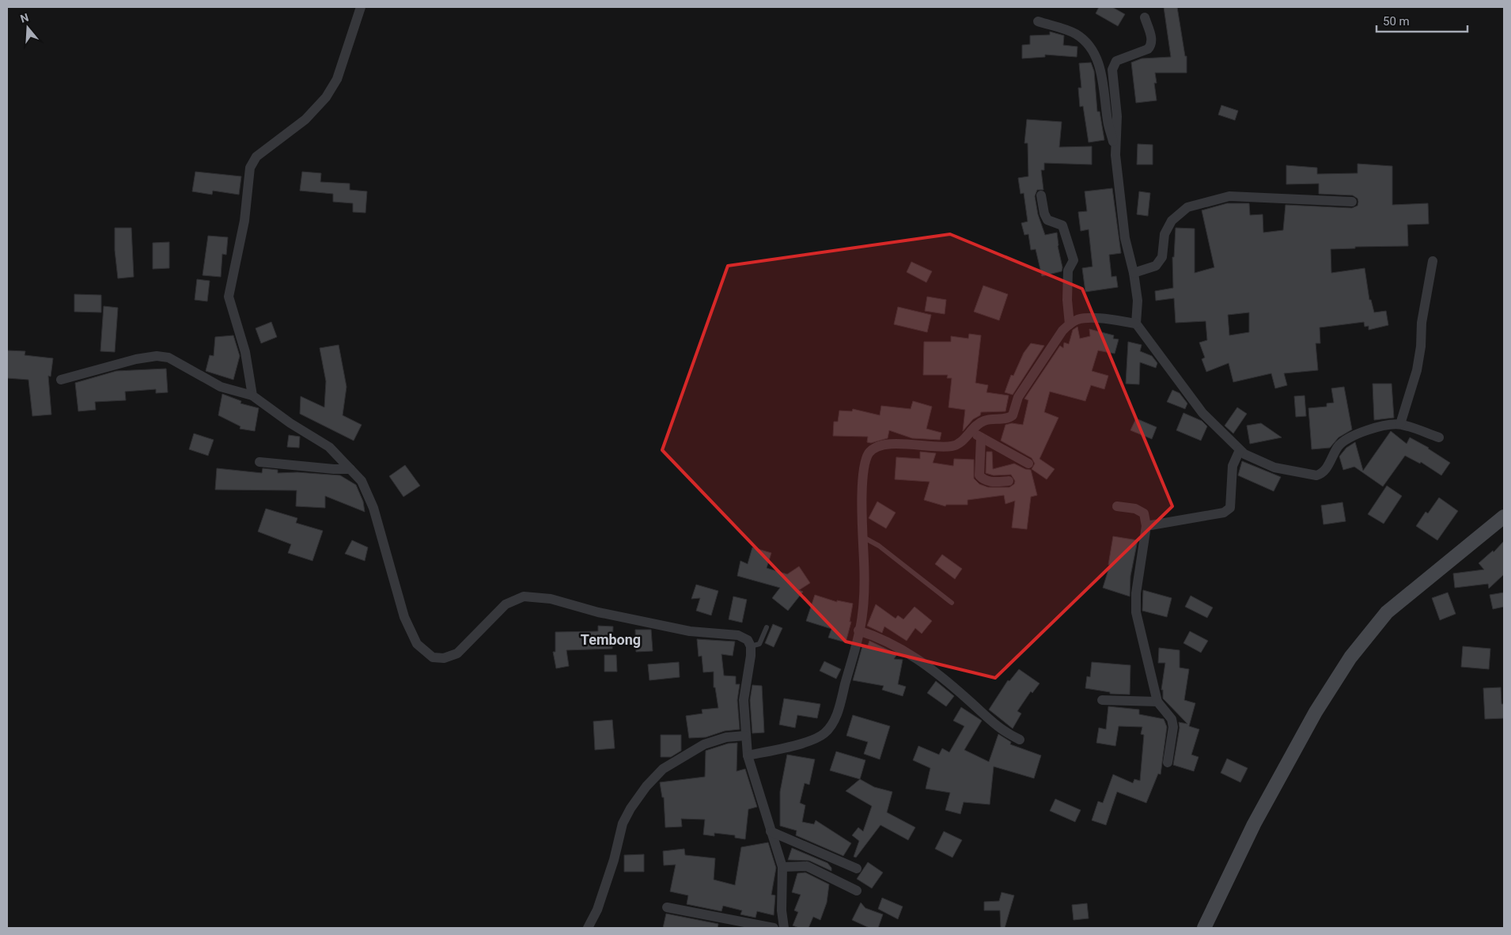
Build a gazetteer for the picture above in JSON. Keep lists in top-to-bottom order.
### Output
{
  "districts": ["Tembong"],
  "scale_bar": "50 m",
  "north": "top"
}
